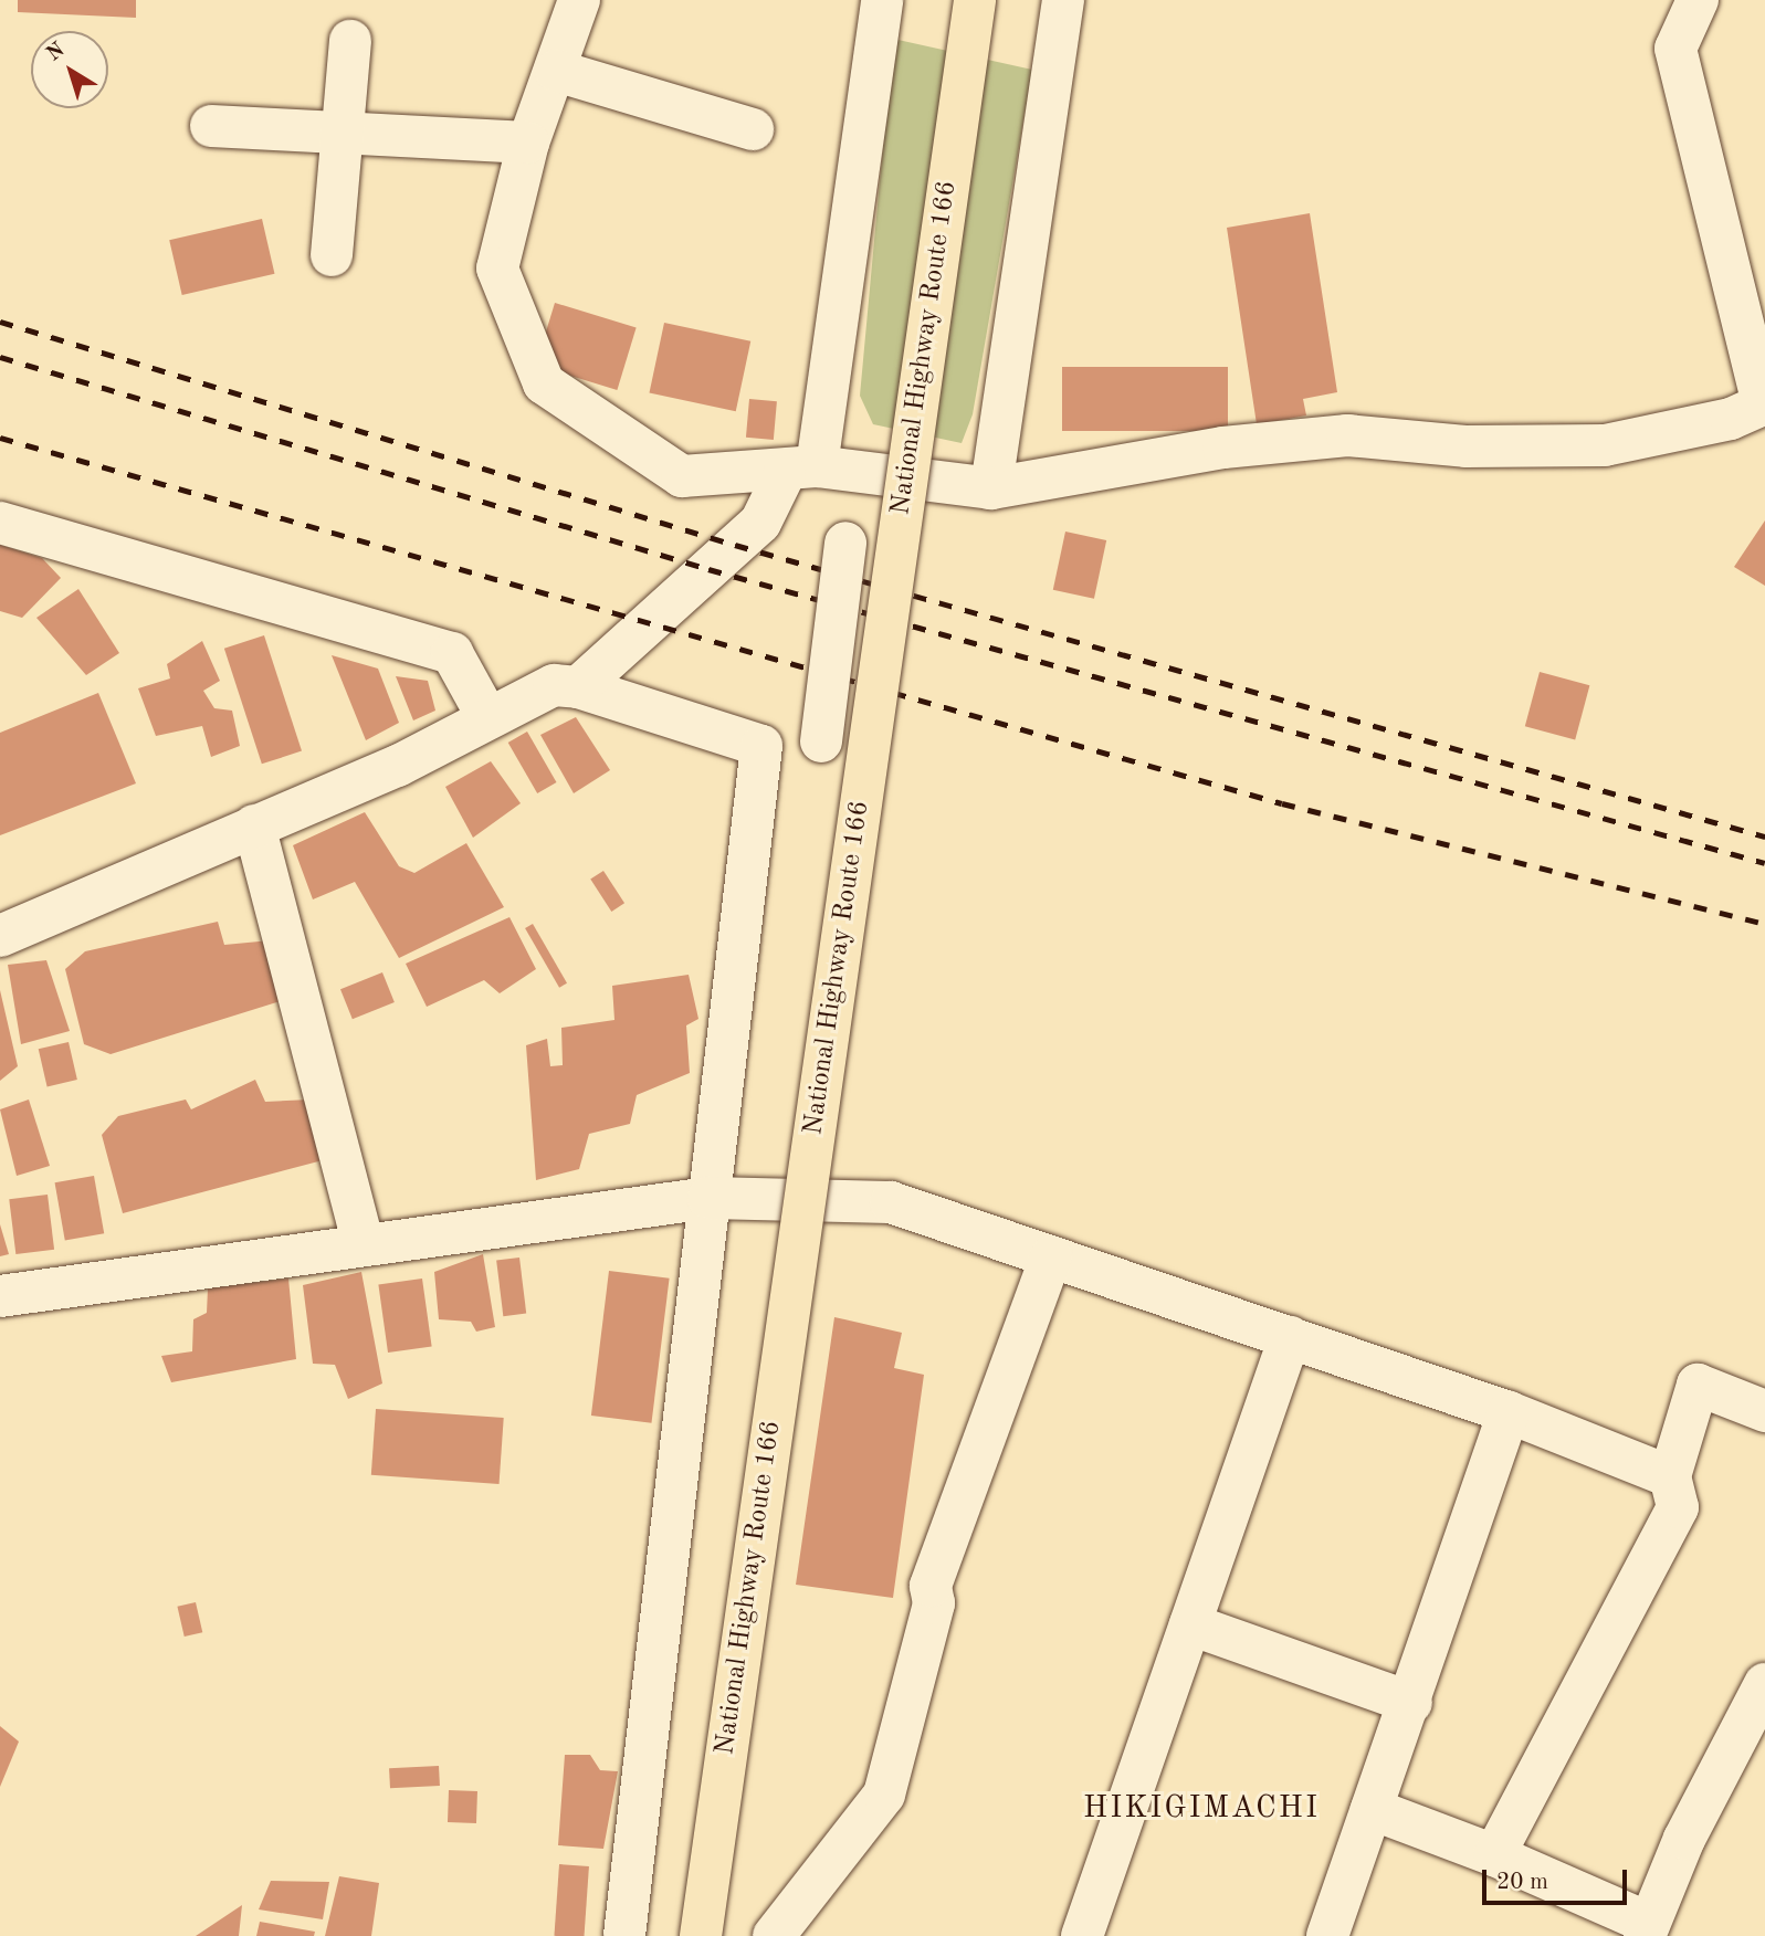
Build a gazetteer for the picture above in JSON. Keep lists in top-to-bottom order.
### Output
{
  "streets": {
    "highway": ["National Highway Route 166"]
  },
  "districts": ["HIKIGIMACHI"],
  "scale_bar": "20 m",
  "north": "top left"
}
